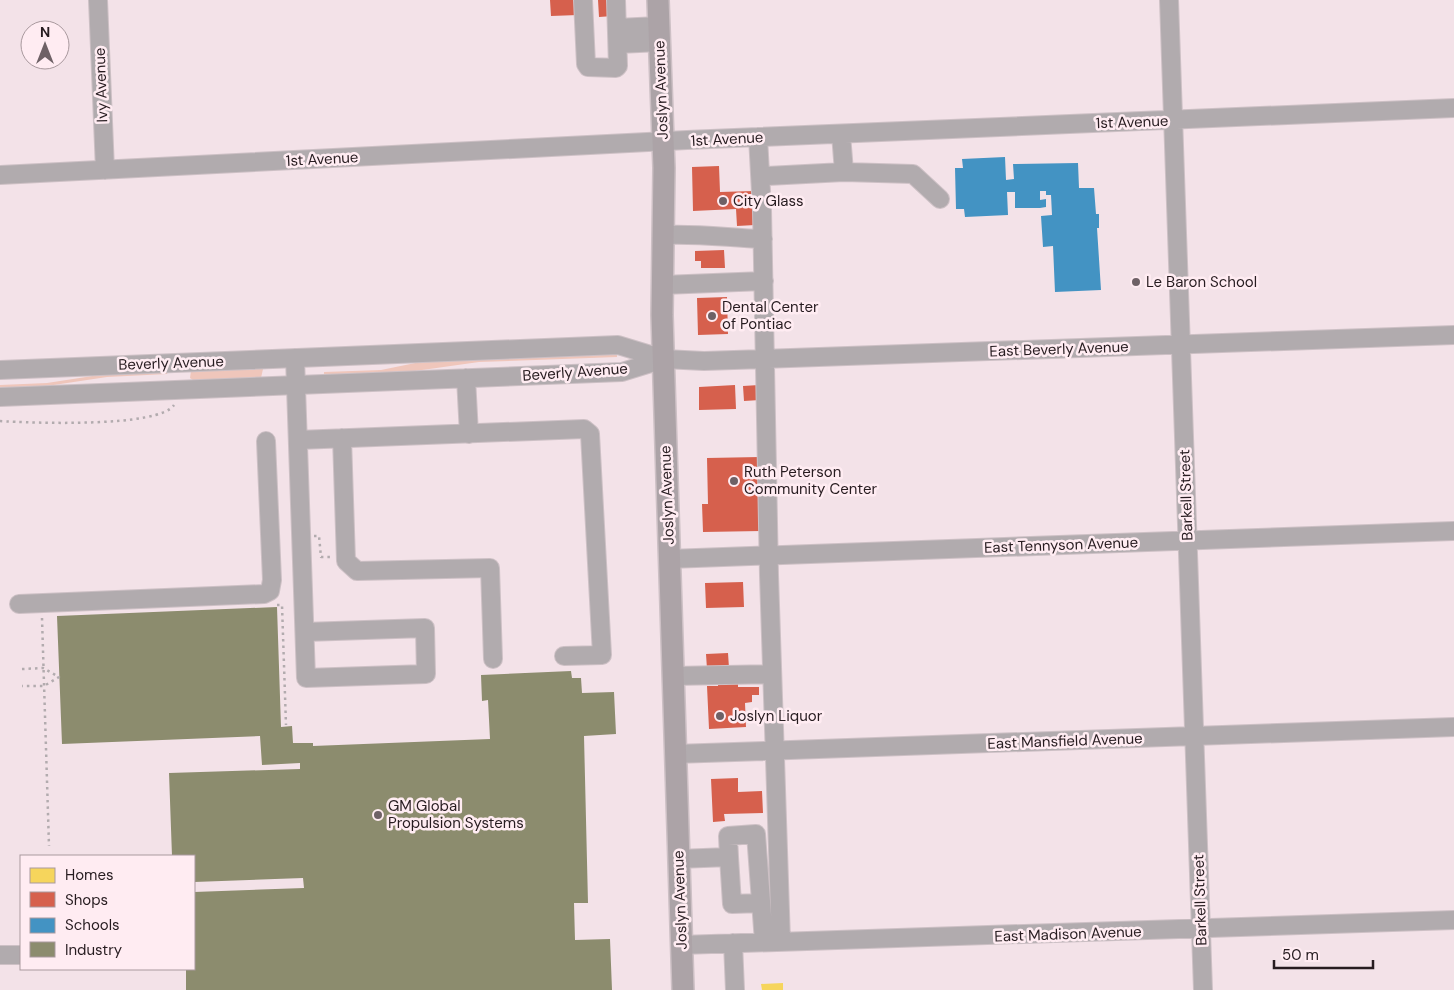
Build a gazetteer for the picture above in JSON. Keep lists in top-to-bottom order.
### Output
{
  "streets": {
    "main road": ["Joslyn Avenue"],
    "street": [
      "Ivy Avenue",
      "1st Avenue",
      "East Beverly Avenue",
      "Beverly Avenue",
      "Barkell Street",
      "East Tennyson Avenue",
      "East Mansfield Avenue",
      "East Madison Avenue"
    ]
  },
  "crossings": [
    ["Ivy Avenue", "1st Avenue"],
    ["Joslyn Avenue", "1st Avenue"],
    ["Joslyn Avenue", "East Beverly Avenue"],
    ["Joslyn Avenue", "Beverly Avenue"],
    ["Joslyn Avenue", "East Tennyson Avenue"],
    ["Joslyn Avenue", "East Mansfield Avenue"],
    ["Joslyn Avenue", "East Madison Avenue"],
    ["1st Avenue", "Barkell Street"],
    ["East Beverly Avenue", "Beverly Avenue"],
    ["East Beverly Avenue", "Barkell Street"],
    ["Barkell Street", "East Tennyson Avenue"],
    ["Barkell Street", "East Mansfield Avenue"],
    ["Barkell Street", "East Madison Avenue"]
  ],
  "places": [
    "City Glass",
    "Le Baron School",
    "Dental Center of Pontiac",
    "Ruth Peterson Community Center",
    "Joslyn Liquor",
    "GM Global Propulsion Systems"
  ],
  "legend": [
    "Homes",
    "Shops",
    "Schools",
    "Industry"
  ],
  "scale_bar": "50 m",
  "north": "top"
}
